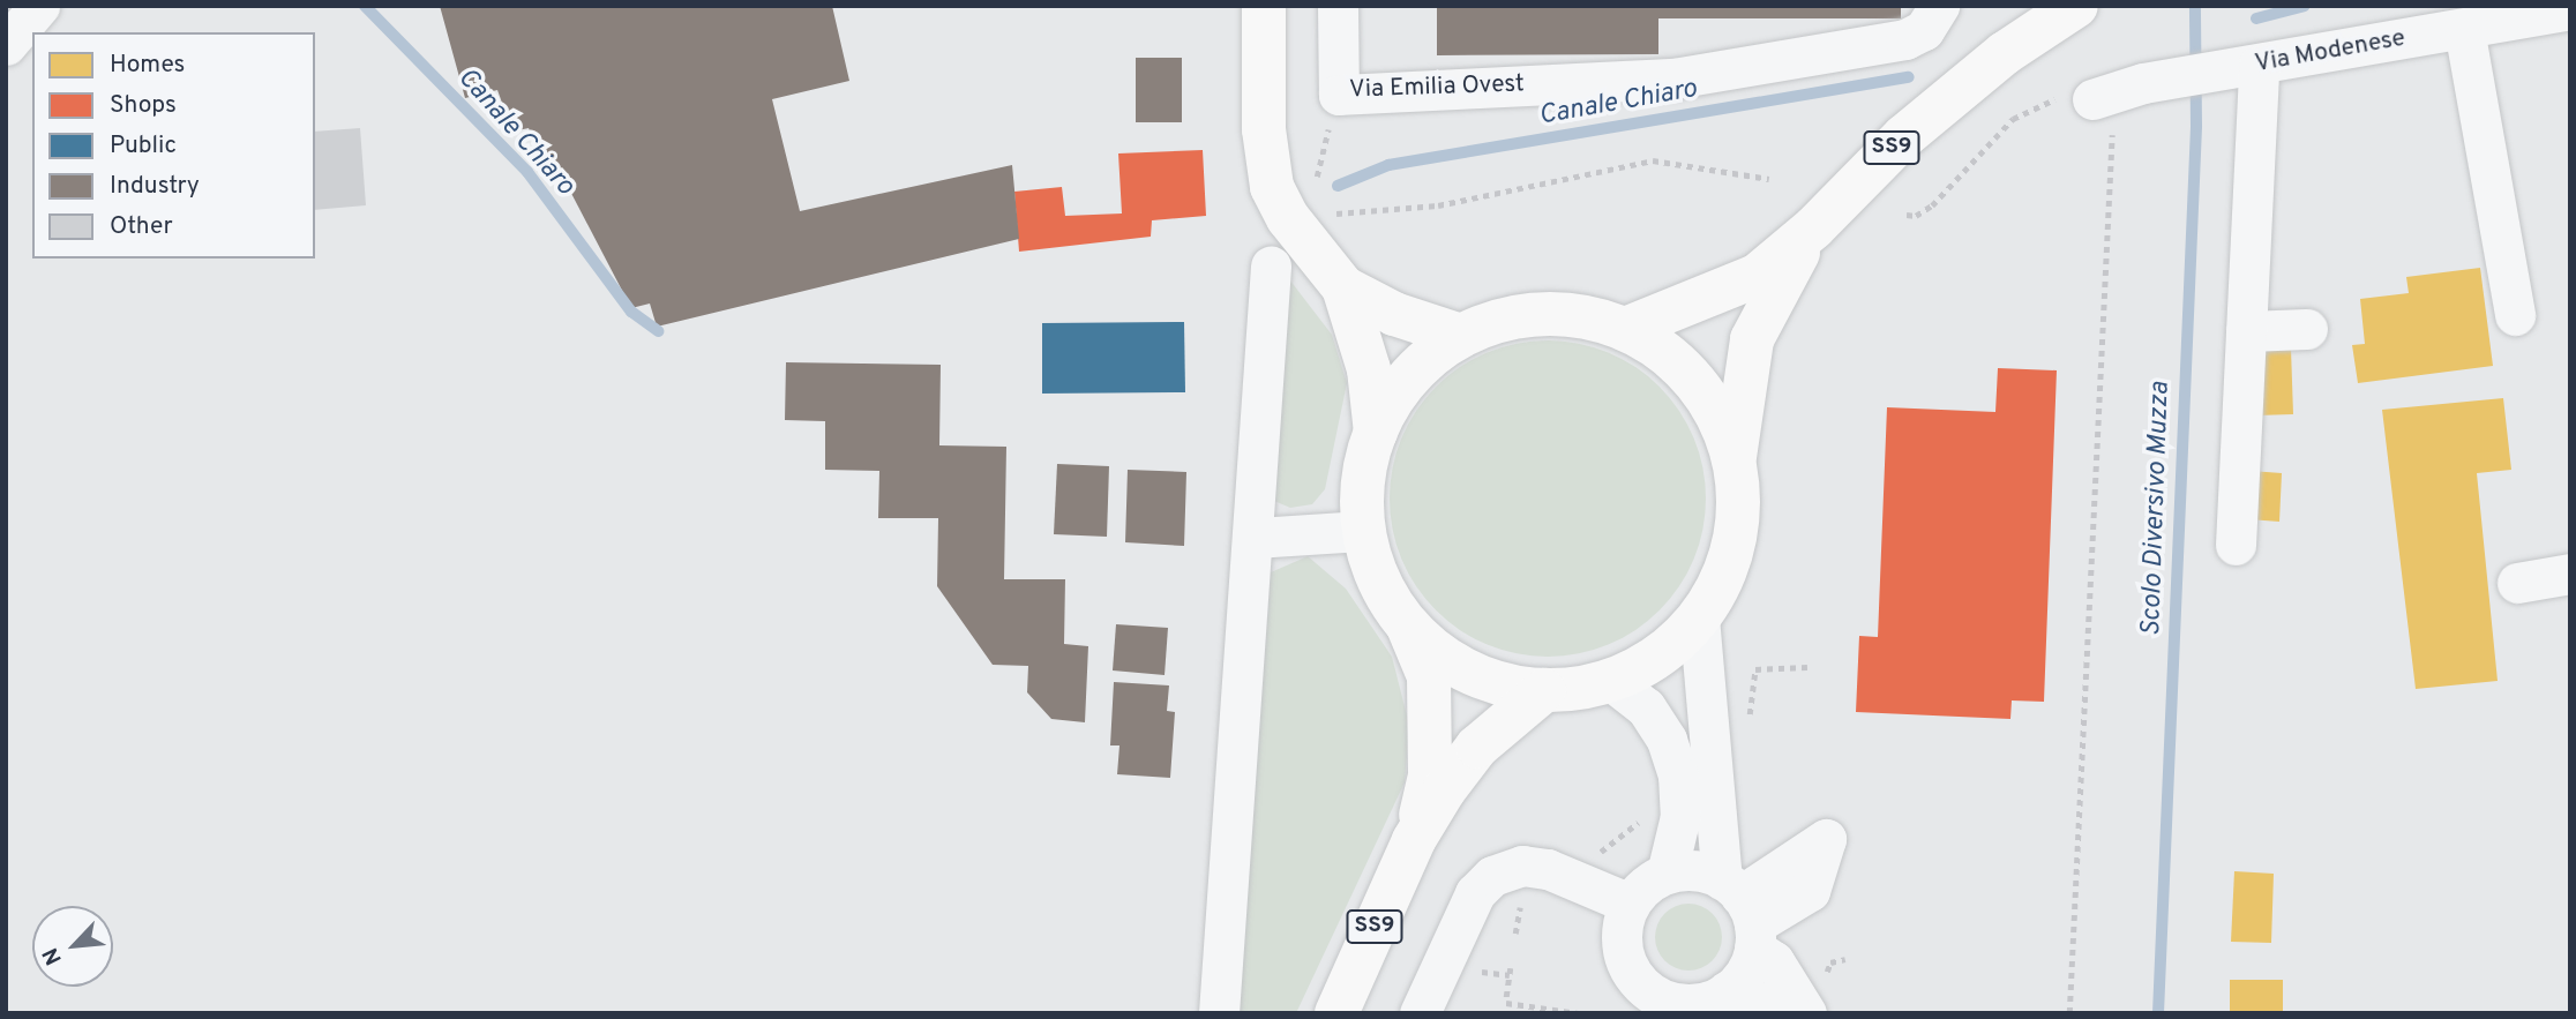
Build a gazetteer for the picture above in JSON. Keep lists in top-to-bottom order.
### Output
{
  "streets": {
    "main road": ["SS9"],
    "street": ["Via Modenese", "Via Emilia Ovest"]
  },
  "water": ["Canale Chiaro", "Scolo Diversivo Muzza"],
  "legend": [
    "Homes",
    "Shops",
    "Public",
    "Industry",
    "Other"
  ],
  "north": "bottom left"
}
